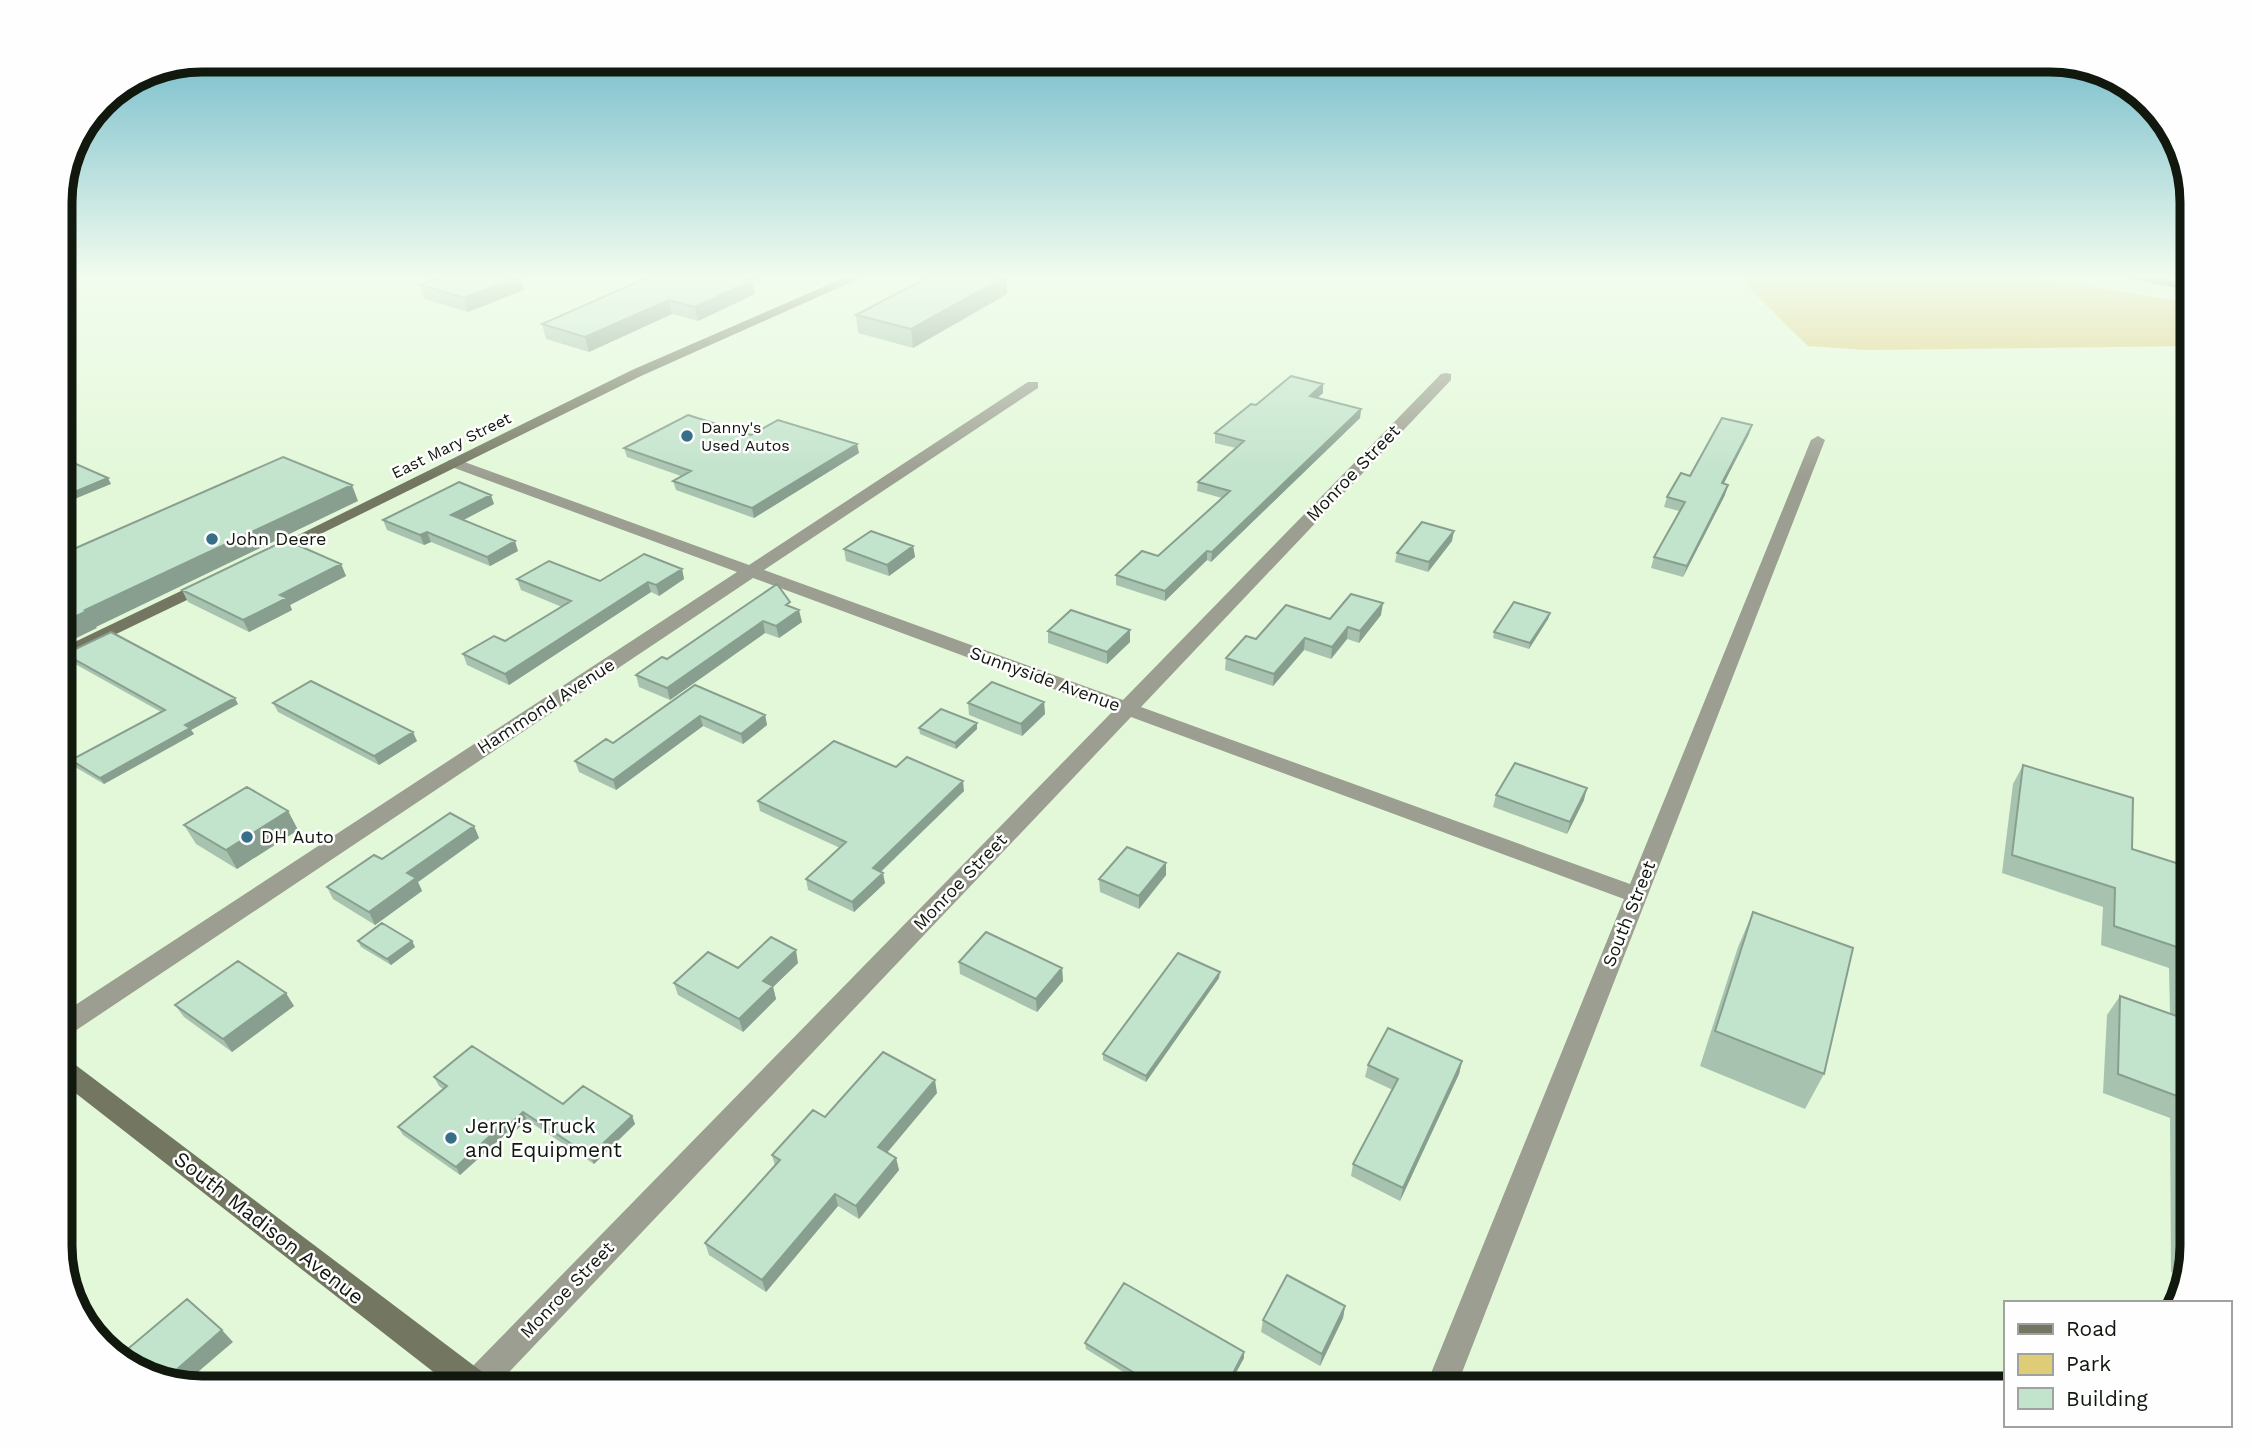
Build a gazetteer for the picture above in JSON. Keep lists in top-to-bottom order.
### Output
{
  "streets": {
    "main road": ["East Mary Street", "South Madison Avenue"],
    "street": [
      "Monroe Street",
      "Sunnyside Avenue",
      "Hammond Avenue",
      "South Street"
    ]
  },
  "crossings": [
    ["East Mary Street", "Sunnyside Avenue"],
    ["Monroe Street", "Sunnyside Avenue"],
    ["Sunnyside Avenue", "Hammond Avenue"],
    ["Sunnyside Avenue", "South Street"]
  ],
  "places": [
    "Danny's Used Autos",
    "John Deere",
    "DH Auto",
    "Jerry's Truck and Equipment"
  ],
  "legend": ["Road", "Park", "Building"]
}
